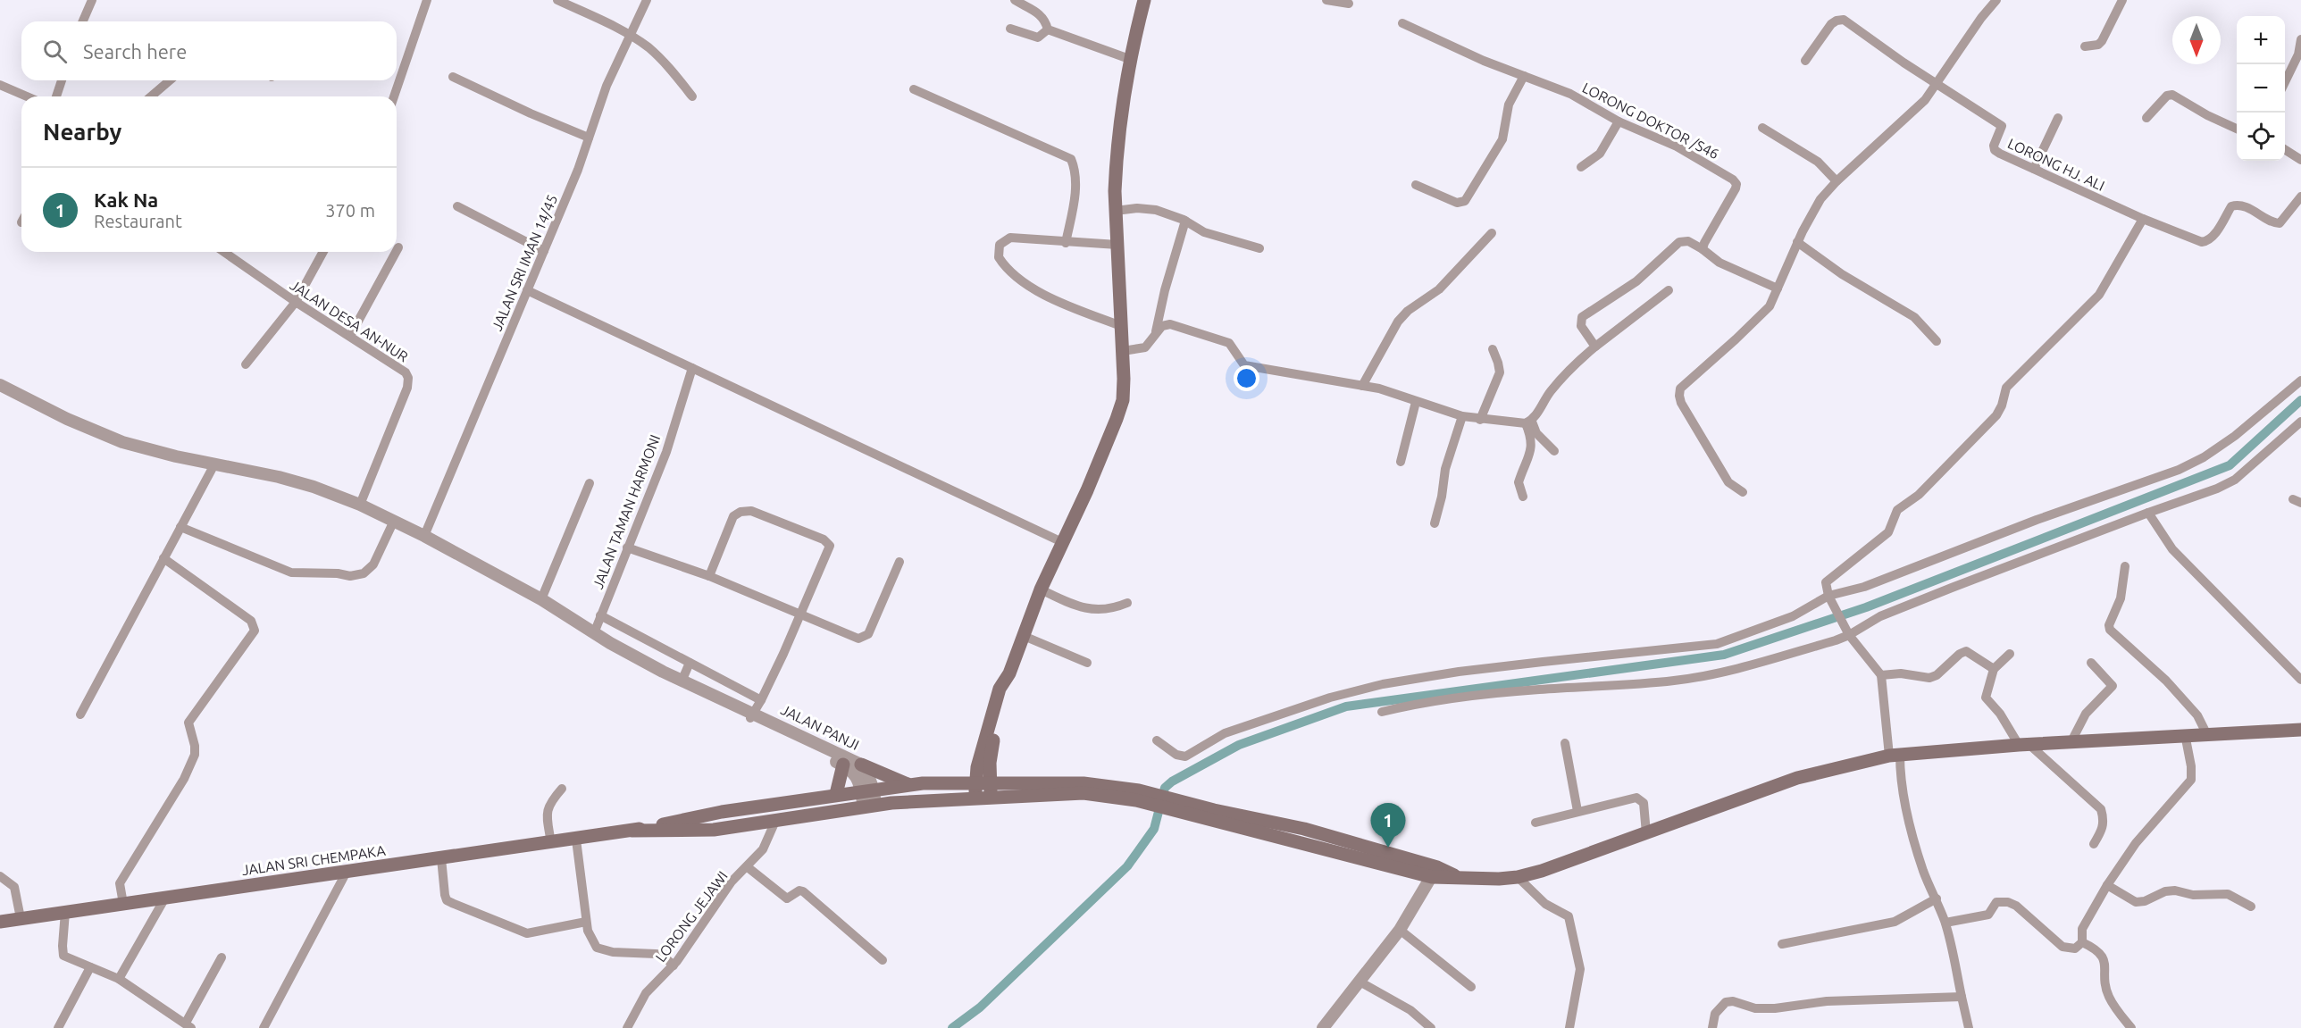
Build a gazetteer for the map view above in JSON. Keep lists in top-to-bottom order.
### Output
{
  "streets": {
    "main road": ["JALAN SRI CHEMPAKA"],
    "street": [
      "LORONG DOKTOR /S46",
      "LORONG HJ. ALI",
      "JALAN SRI IMAN 14/45",
      "JALAN DESA AN-NUR",
      "JALAN TAMAN HARMONI",
      "JALAN PANJI",
      "LORONG JEJAWI"
    ]
  },
  "north": "bottom",
  "page": {
    "map_buttons": ["+", "−"],
    "search": "Search here",
    "heading": "Nearby",
    "list": [
      {
        "mark": "1",
        "name": "Kak Na",
        "note": "Restaurant",
        "value": "370 m"
      }
    ],
    "pins": "1"
  }
}
